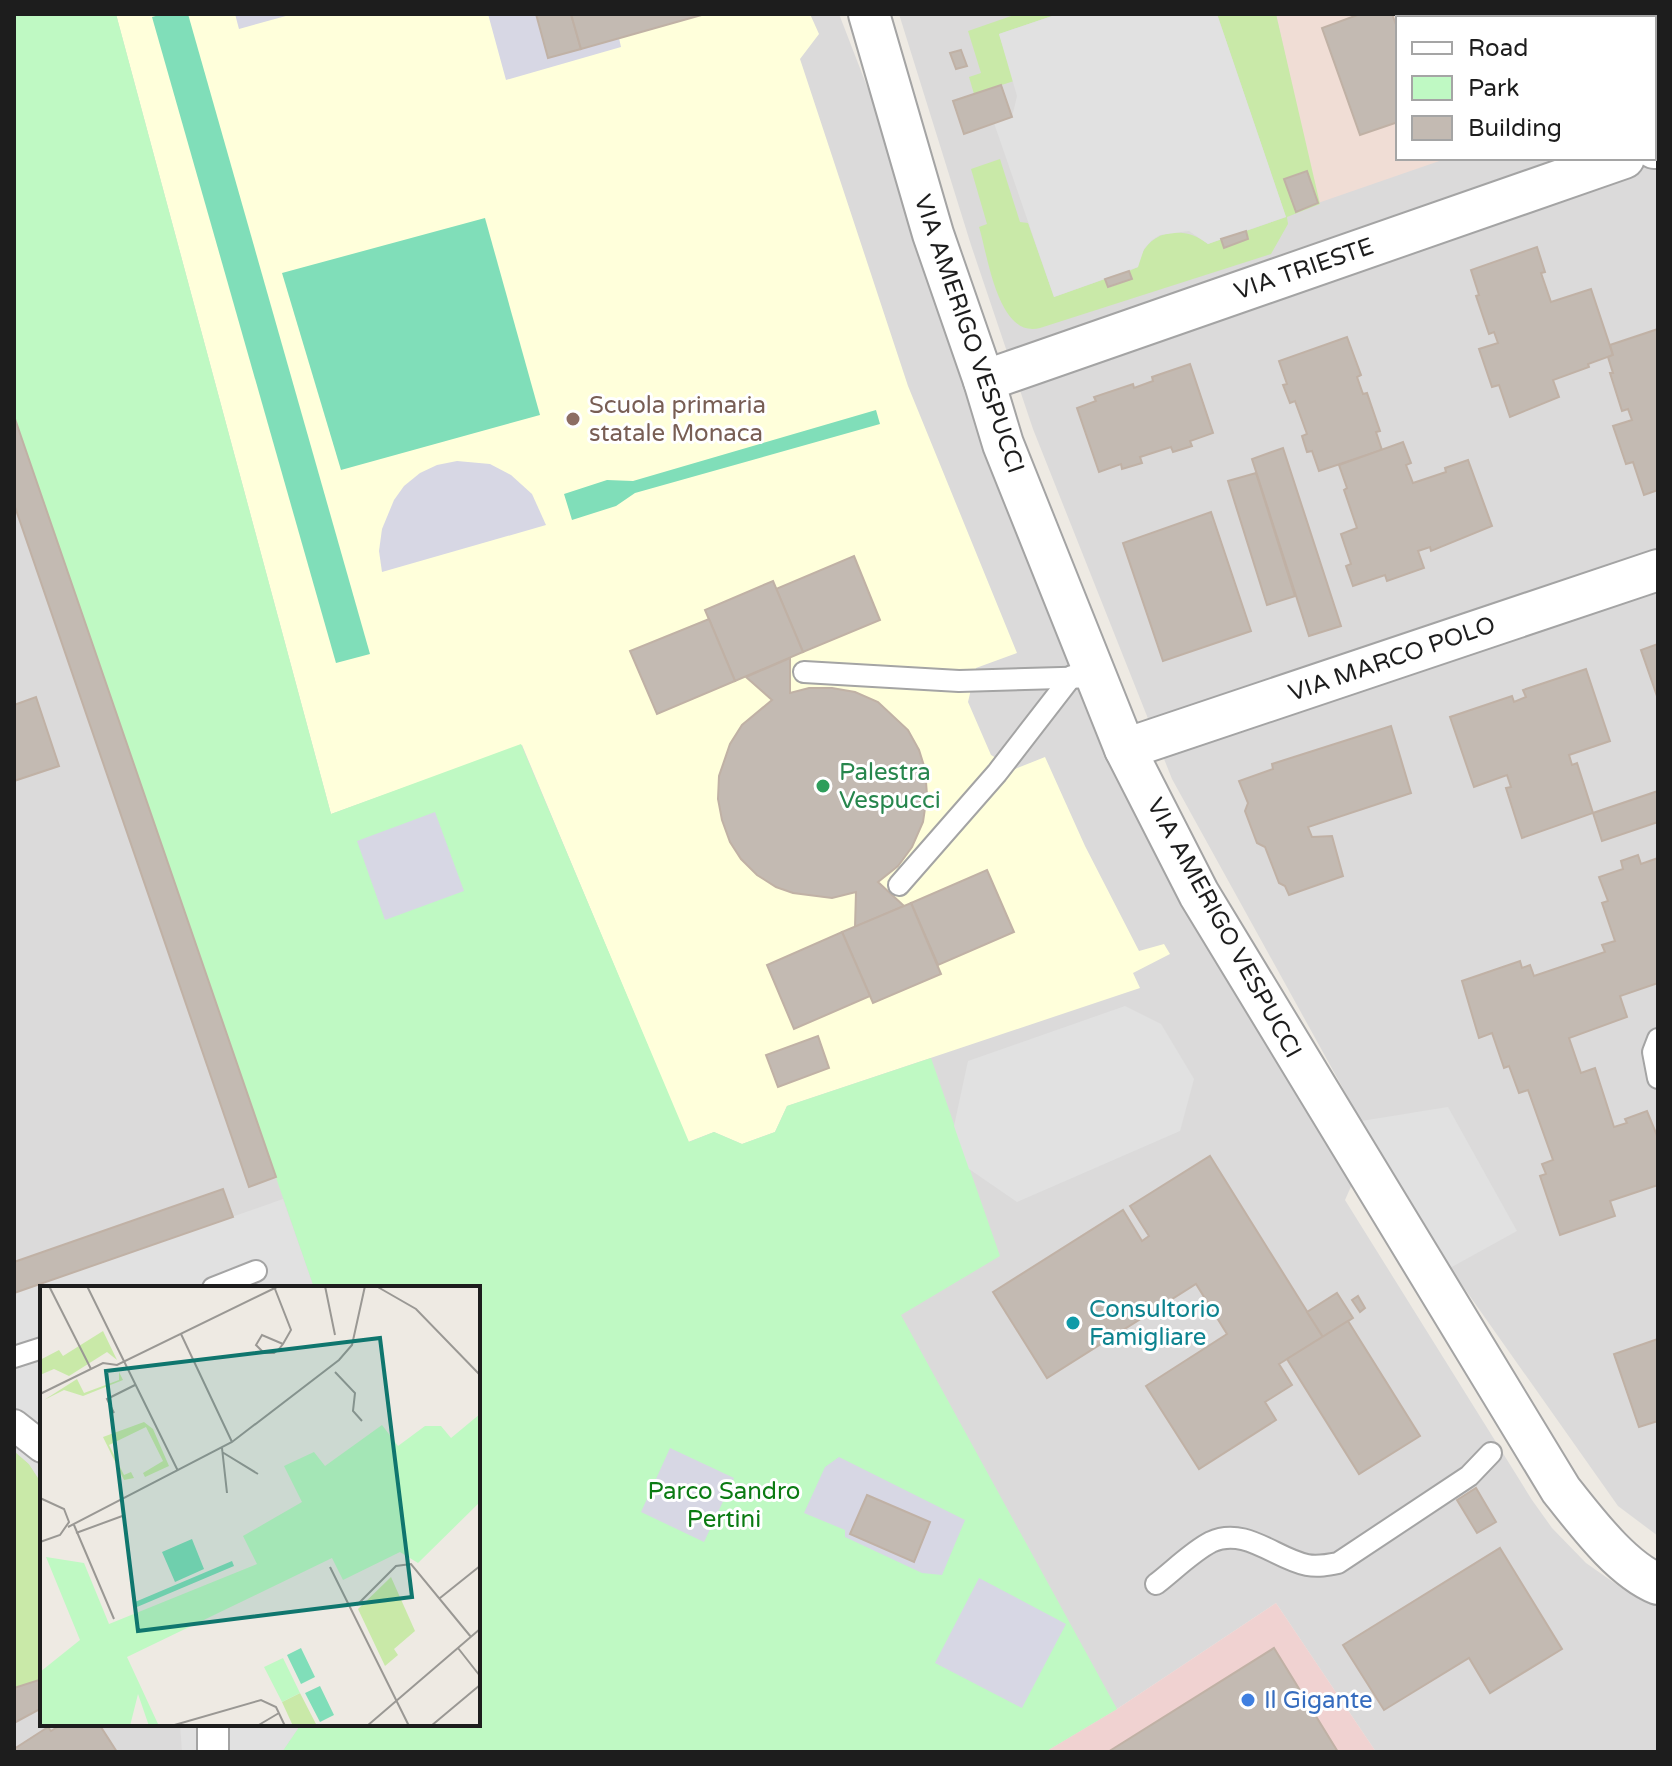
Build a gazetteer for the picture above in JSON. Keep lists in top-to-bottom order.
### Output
{
  "streets": {
    "street": ["VIA TRIESTE", "VIA AMERIGO VESPUCCI", "VIA MARCO POLO"]
  },
  "crossings": [
    ["VIA TRIESTE", "VIA AMERIGO VESPUCCI"],
    ["VIA AMERIGO VESPUCCI", "VIA MARCO POLO"]
  ],
  "parks": ["Parco Sandro Pertini"],
  "places": [
    "Scuola primaria statale Monaca",
    "Palestra Vespucci",
    "Consultorio Famigliare",
    "Il Gigante"
  ],
  "legend": ["Road", "Park", "Building"]
}
